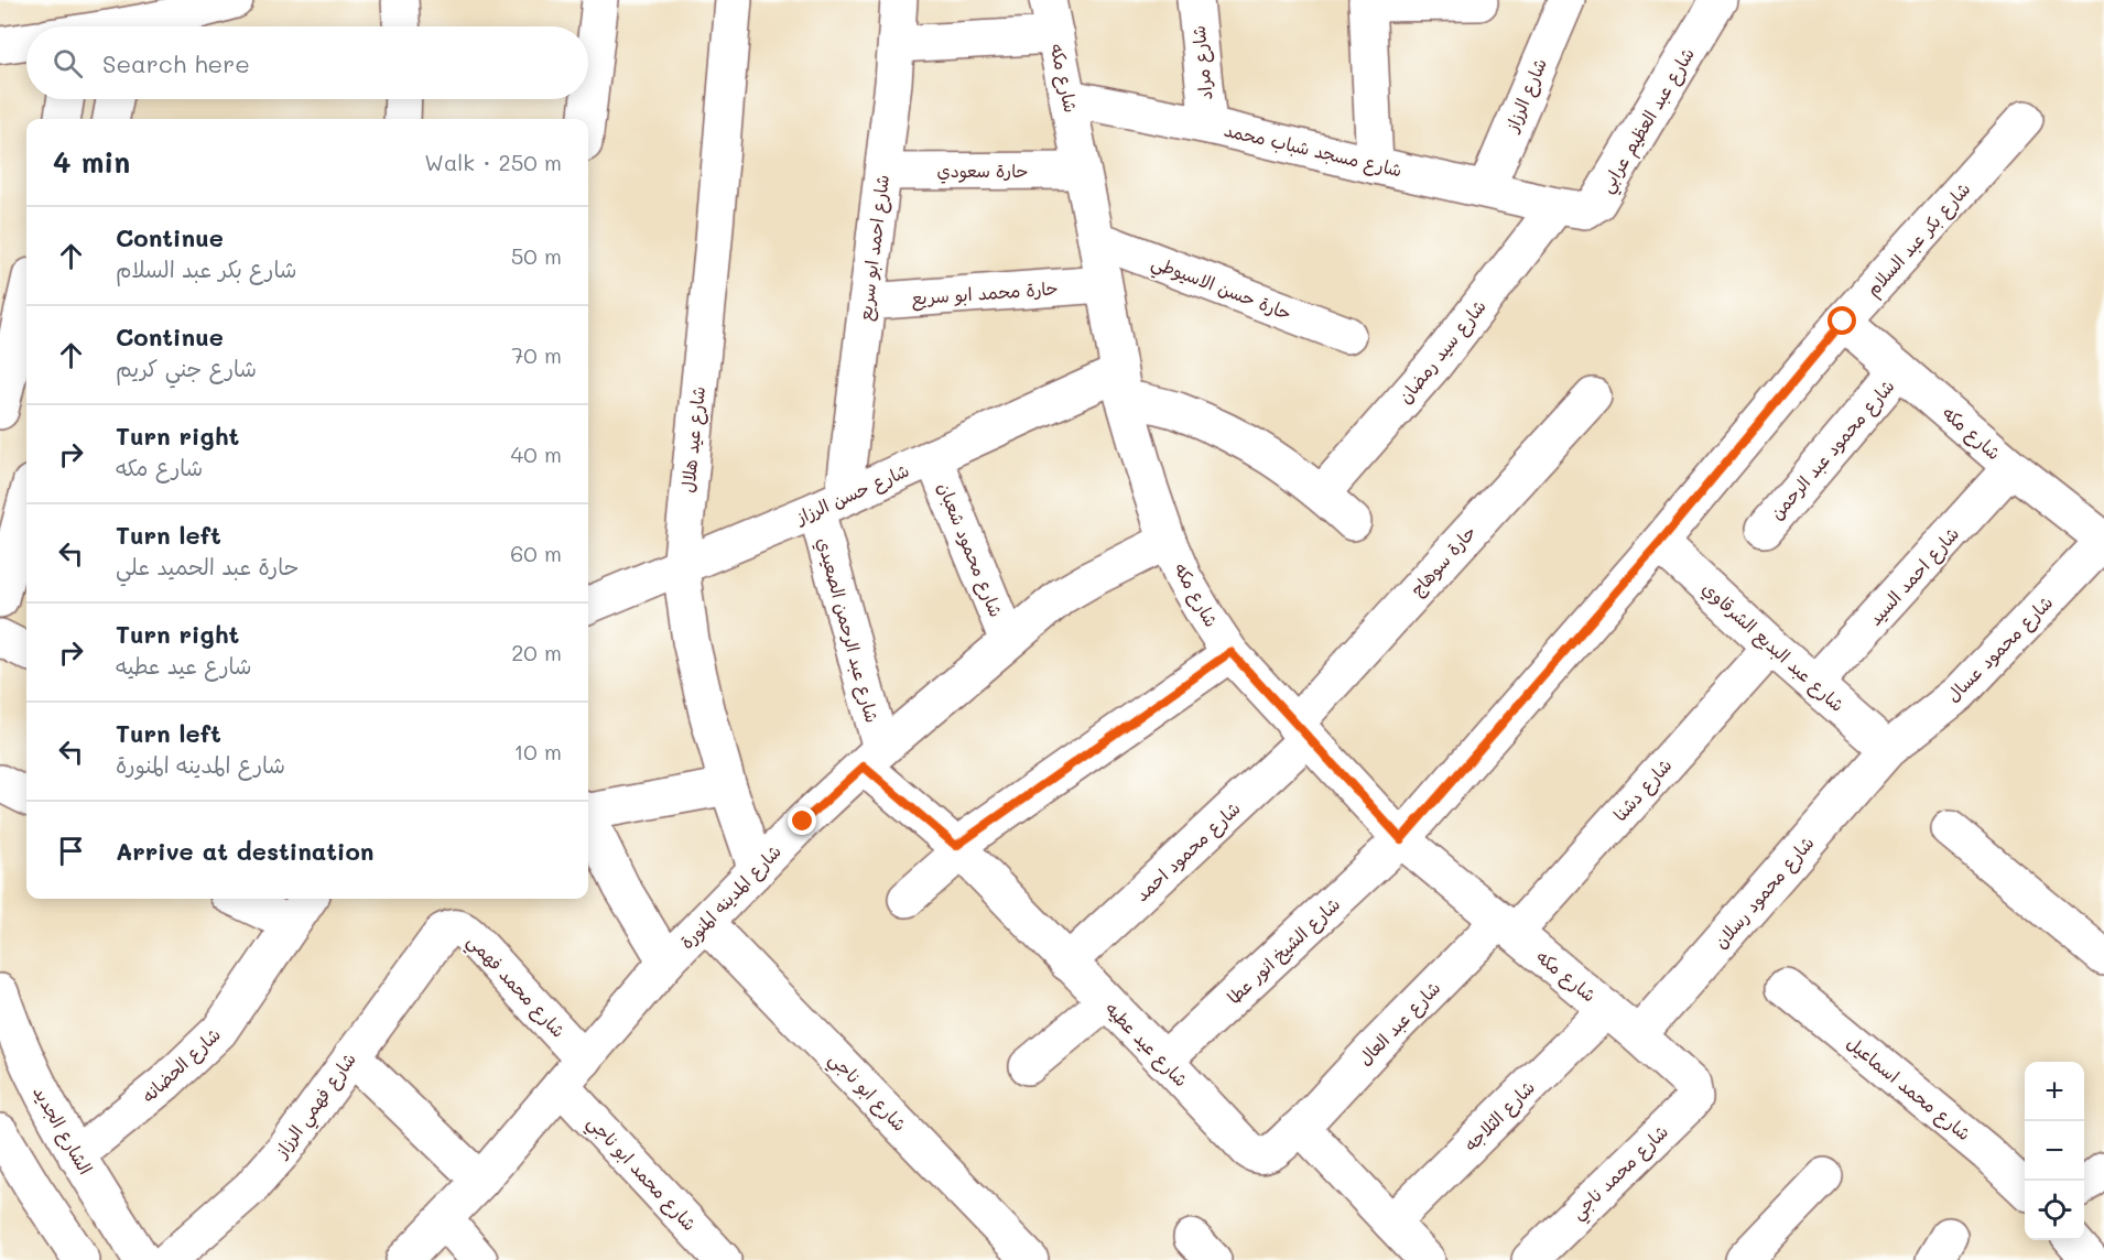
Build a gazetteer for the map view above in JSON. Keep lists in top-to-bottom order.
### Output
{
  "streets": {
    "street": [
      "شارع مراد",
      "شارع مكه",
      "شارع الرزاز",
      "شارع عبد العظيم عرابي",
      "شارع مسجد شباب محمد",
      "حارة سعودي",
      "شارع بكر عبد السلام",
      "شارع احمد ابو سريع",
      "حارة حسن الاسيوطي",
      "حارة محمد ابو سريع",
      "شارع سيد رمضان",
      "شارع عيد هلال",
      "شارع محمود عبد الرحمن",
      "شارع حسن الرزاز",
      "شارع محمود شعبان",
      "حارة سوهاج",
      "شارع احمد السيد",
      "شارع عبد الرحمن الصعيدي",
      "شارع عبد البديع الشرقاوي",
      "شارع محمود عسال",
      "شارع دشنا",
      "شارع محمود احمد",
      "شارع محمود رسلان",
      "شارع المدينه المنورة",
      "شارع الشيخ انور عطا",
      "شارع محمد فهمي",
      "شارع عبد العال",
      "شارع عيد عطيه",
      "شارع الحضانه",
      "شارع محمد اسماعيل",
      "شارع ابو ناجي",
      "شارع فهمي الرزاز",
      "شارع الثلاجه",
      "الشارع الجديد",
      "شارع محمد ناجي",
      "شارع محمد ابو ناجي"
    ]
  },
  "crossings": [
    ["شارع مراد", "شارع مسجد شباب محمد"],
    ["شارع مكه", "شارع مسجد شباب محمد"],
    ["شارع مكه", "حارة سعودي"],
    ["شارع مكه", "شارع بكر عبد السلام"],
    ["شارع مكه", "حارة حسن الاسيوطي"],
    ["شارع مكه", "حارة محمد ابو سريع"],
    ["شارع مكه", "شارع محمود عبد الرحمن"],
    ["شارع مكه", "شارع حسن الرزاز"],
    ["شارع مكه", "حارة سوهاج"],
    ["شارع مكه", "شارع احمد السيد"],
    ["شارع مكه", "شارع محمود عسال"],
    ["شارع مكه", "شارع دشنا"],
    ["شارع مكه", "شارع محمود احمد"],
    ["شارع مكه", "شارع محمود رسلان"],
    ["شارع مكه", "شارع المدينه المنورة"],
    ["شارع مكه", "شارع الشيخ انور عطا"],
    ["شارع مكه", "شارع عبد العال"],
    ["شارع مكه", "شارع الثلاجه"],
    ["شارع مكه", "شارع محمد ناجي"],
    ["شارع الرزاز", "شارع مسجد شباب محمد"],
    ["شارع عبد العظيم عرابي", "شارع مسجد شباب محمد"],
    ["شارع عبد العظيم عرابي", "شارع سيد رمضان"],
    ["شارع مسجد شباب محمد", "شارع سيد رمضان"],
    ["حارة سعودي", "شارع احمد ابو سريع"],
    ["شارع بكر عبد السلام", "شارع عبد البديع الشرقاوي"],
    ["شارع بكر عبد السلام", "شارع الشيخ انور عطا"],
    ["شارع احمد ابو سريع", "حارة محمد ابو سريع"],
    ["شارع احمد ابو سريع", "شارع حسن الرزاز"],
    ["شارع احمد ابو سريع", "شارع عبد الرحمن الصعيدي"],
    ["شارع عيد هلال", "شارع حسن الرزاز"],
    ["شارع عيد هلال", "شارع المدينه المنورة"],
    ["شارع حسن الرزاز", "شارع محمود شعبان"],
    ["شارع حسن الرزاز", "شارع عبد الرحمن الصعيدي"],
    ["شارع محمود شعبان", "شارع المدينه المنورة"],
    ["حارة سوهاج", "شارع محمود احمد"],
    ["شارع احمد السيد", "شارع عبد البديع الشرقاوي"],
    ["شارع عبد الرحمن الصعيدي", "شارع المدينه المنورة"],
    ["شارع عبد الرحمن الصعيدي", "شارع عيد عطيه"],
    ["شارع عبد البديع الشرقاوي", "شارع محمود عسال"],
    ["شارع عبد البديع الشرقاوي", "شارع دشنا"],
    ["شارع عبد البديع الشرقاوي", "شارع محمود رسلان"],
    ["شارع عبد البديع الشرقاوي", "شارع الشيخ انور عطا"],
    ["شارع محمود عسال", "شارع محمود رسلان"],
    ["شارع دشنا", "شارع عبد العال"],
    ["شارع محمود احمد", "شارع عيد عطيه"],
    ["شارع المدينه المنورة", "شارع محمد فهمي"],
    ["شارع المدينه المنورة", "شارع عيد عطيه"],
    ["شارع المدينه المنورة", "شارع ابو ناجي"],
    ["شارع المدينه المنورة", "شارع محمد ابو ناجي"],
    ["شارع الشيخ انور عطا", "شارع عيد عطيه"],
    ["شارع محمد فهمي", "شارع فهمي الرزاز"],
    ["شارع عبد العال", "شارع عيد عطيه"],
    ["شارع الحضانه", "الشارع الجديد"]
  ],
  "page": {
    "search": "Search here",
    "heading": ["4 min", "Walk · 250 m"],
    "list": [
      ["Continue", "شارع بكر عبد السلام", "50 m"],
      ["Continue", "شارع جني كريم", "70 m"],
      ["Turn right", "شارع مكه", "40 m"],
      ["Turn left", "حارة عبد الحميد علي", "60 m"],
      ["Turn right", "شارع عيد عطيه", "20 m"],
      ["Turn left", "شارع المدينه المنورة", "10 m"],
      "Arrive at destination"
    ],
    "map_buttons": ["+", "−"]
  }
}
